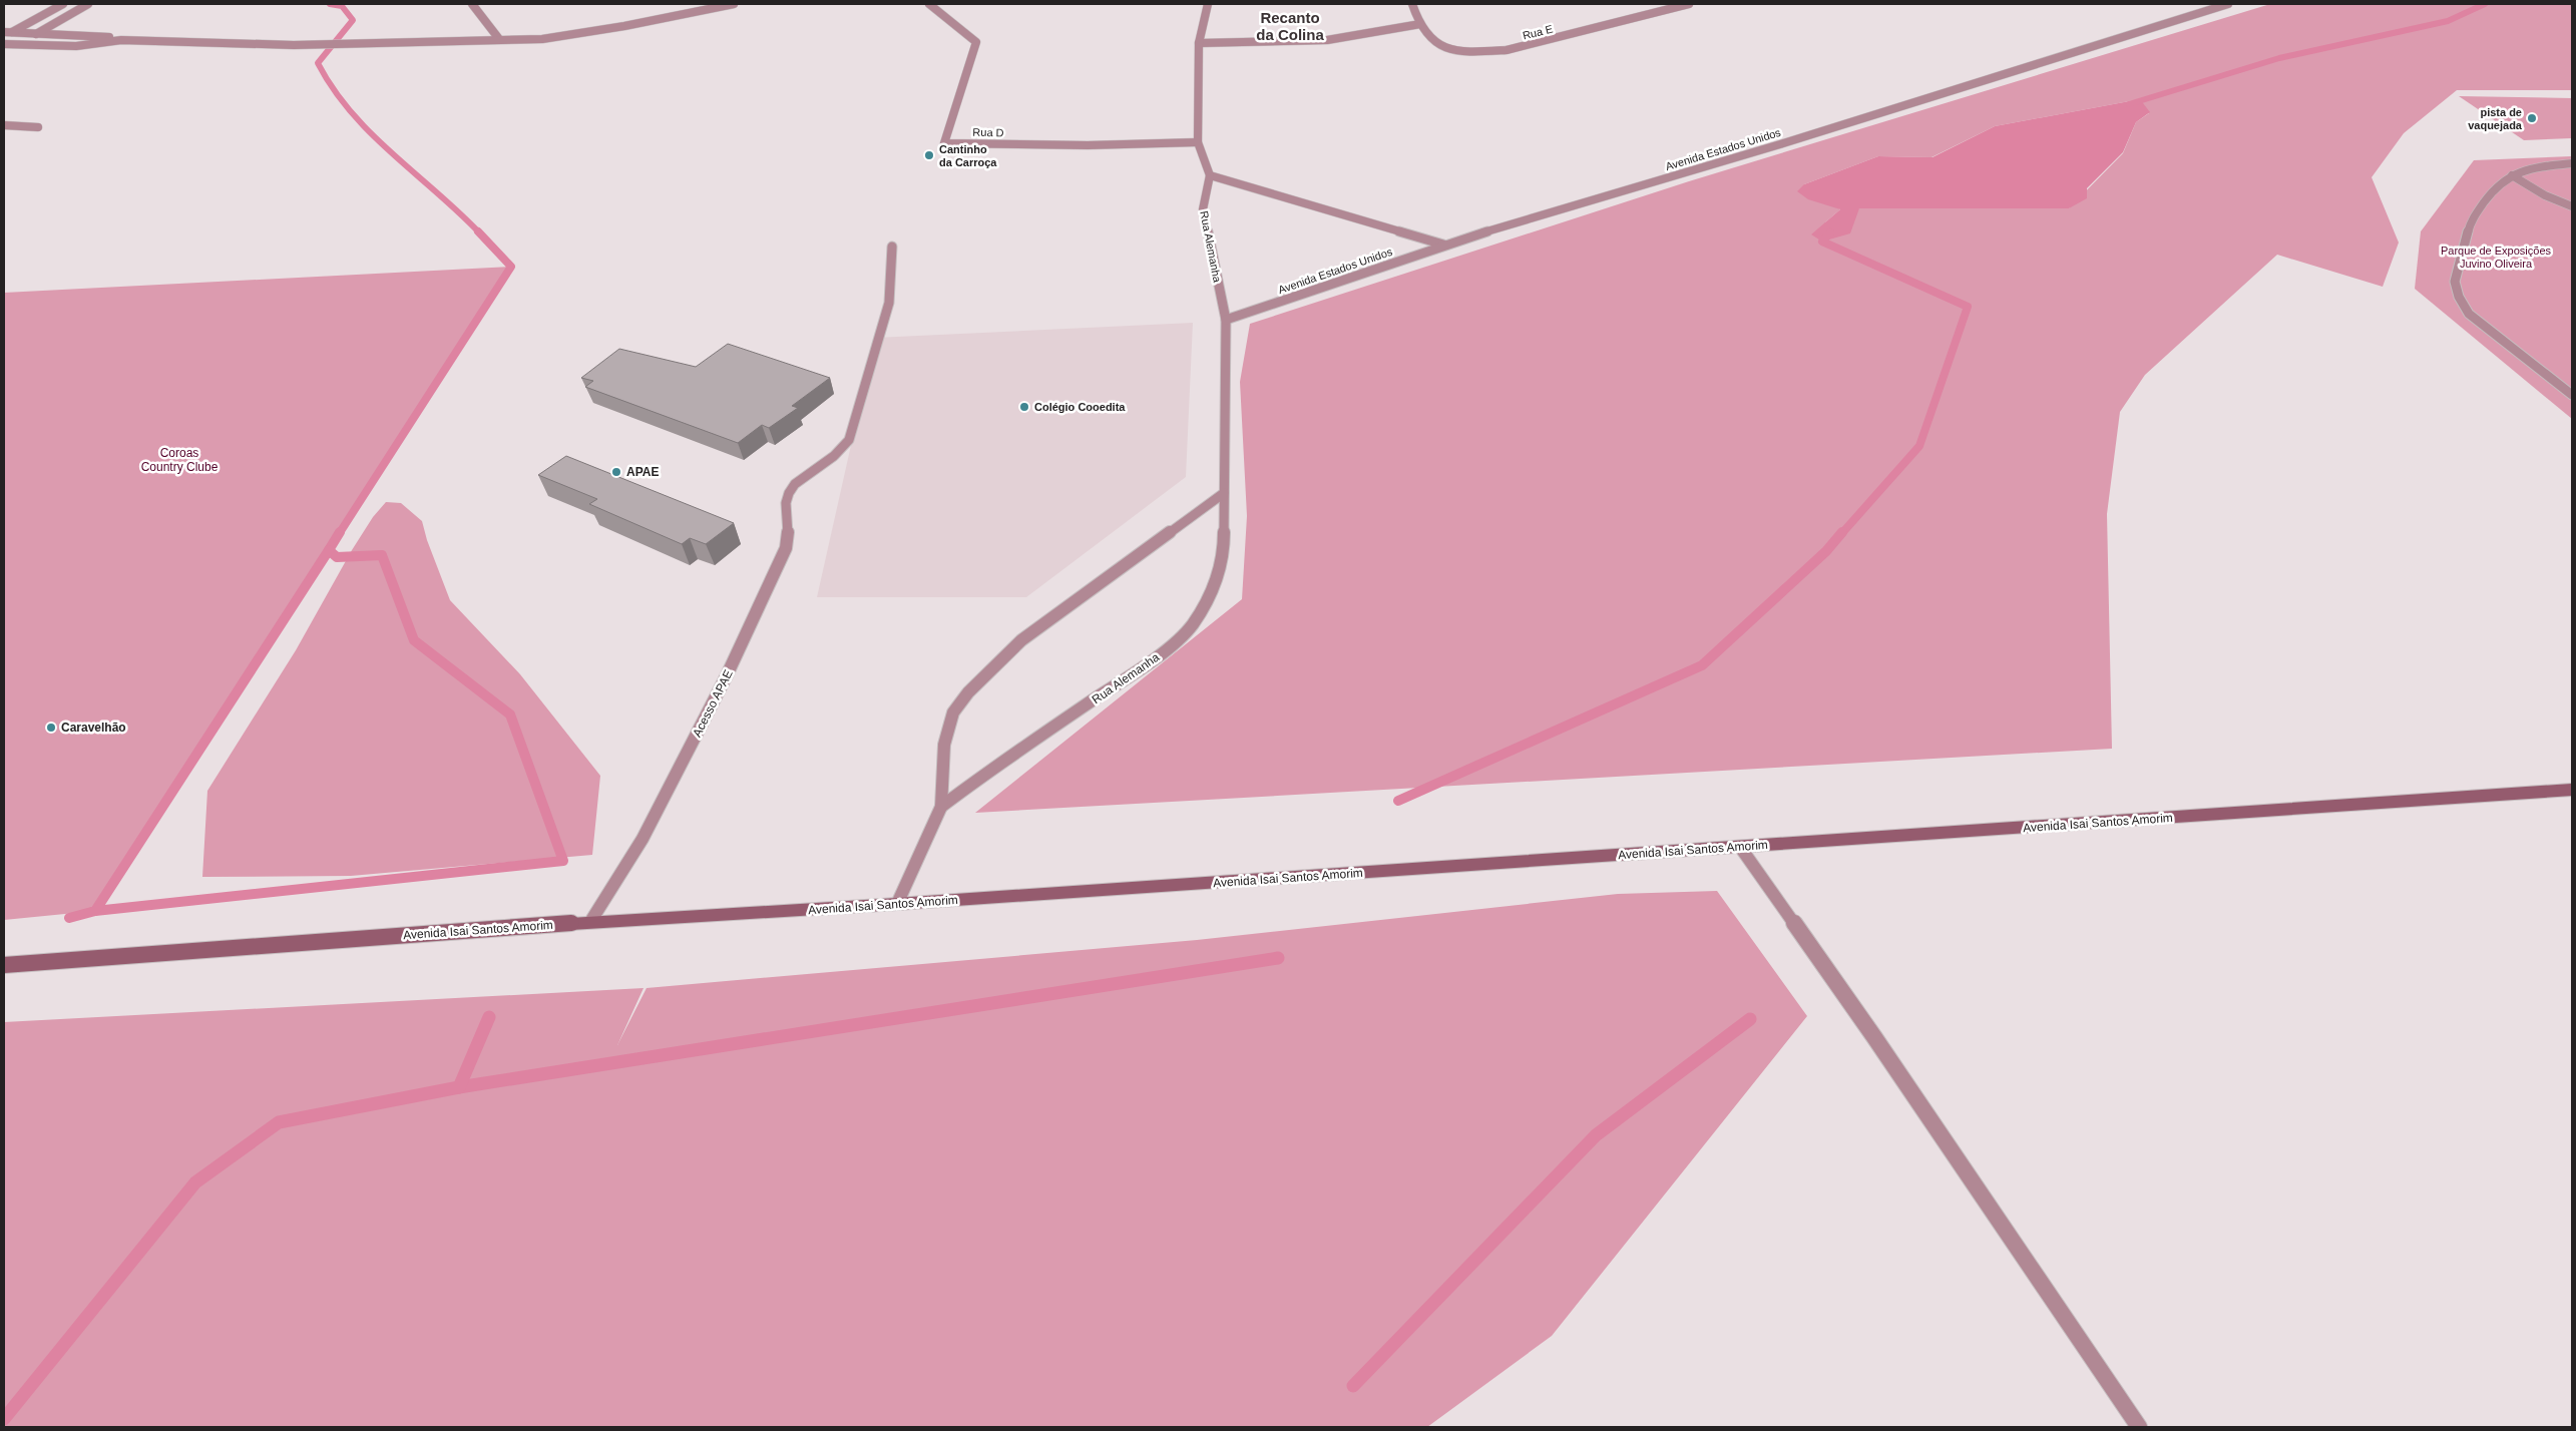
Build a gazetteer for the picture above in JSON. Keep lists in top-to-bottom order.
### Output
{
  "streets": {
    "main road": ["Avenida Isai Santos Amorim"],
    "street": [
      "Rua E",
      "Rua D",
      "Avenida Estados Unidos",
      "Rua Alemanha",
      "Acesso APAE"
    ]
  },
  "crossings": [
    ["Avenida Estados Unidos", "Rua Alemanha"],
    ["Rua Alemanha", "Avenida Isai Santos Amorim"],
    ["Acesso APAE", "Avenida Isai Santos Amorim"]
  ],
  "districts": ["Recanto da Colina"],
  "parks": ["Parque de Exposições Juvino Oliveira", "Coroas Country Clube"],
  "places": [
    "pista de vaquejada",
    "Cantinho da Carroça",
    "Colégio Cooedita",
    "APAE",
    "Caravelhão"
  ]
}
